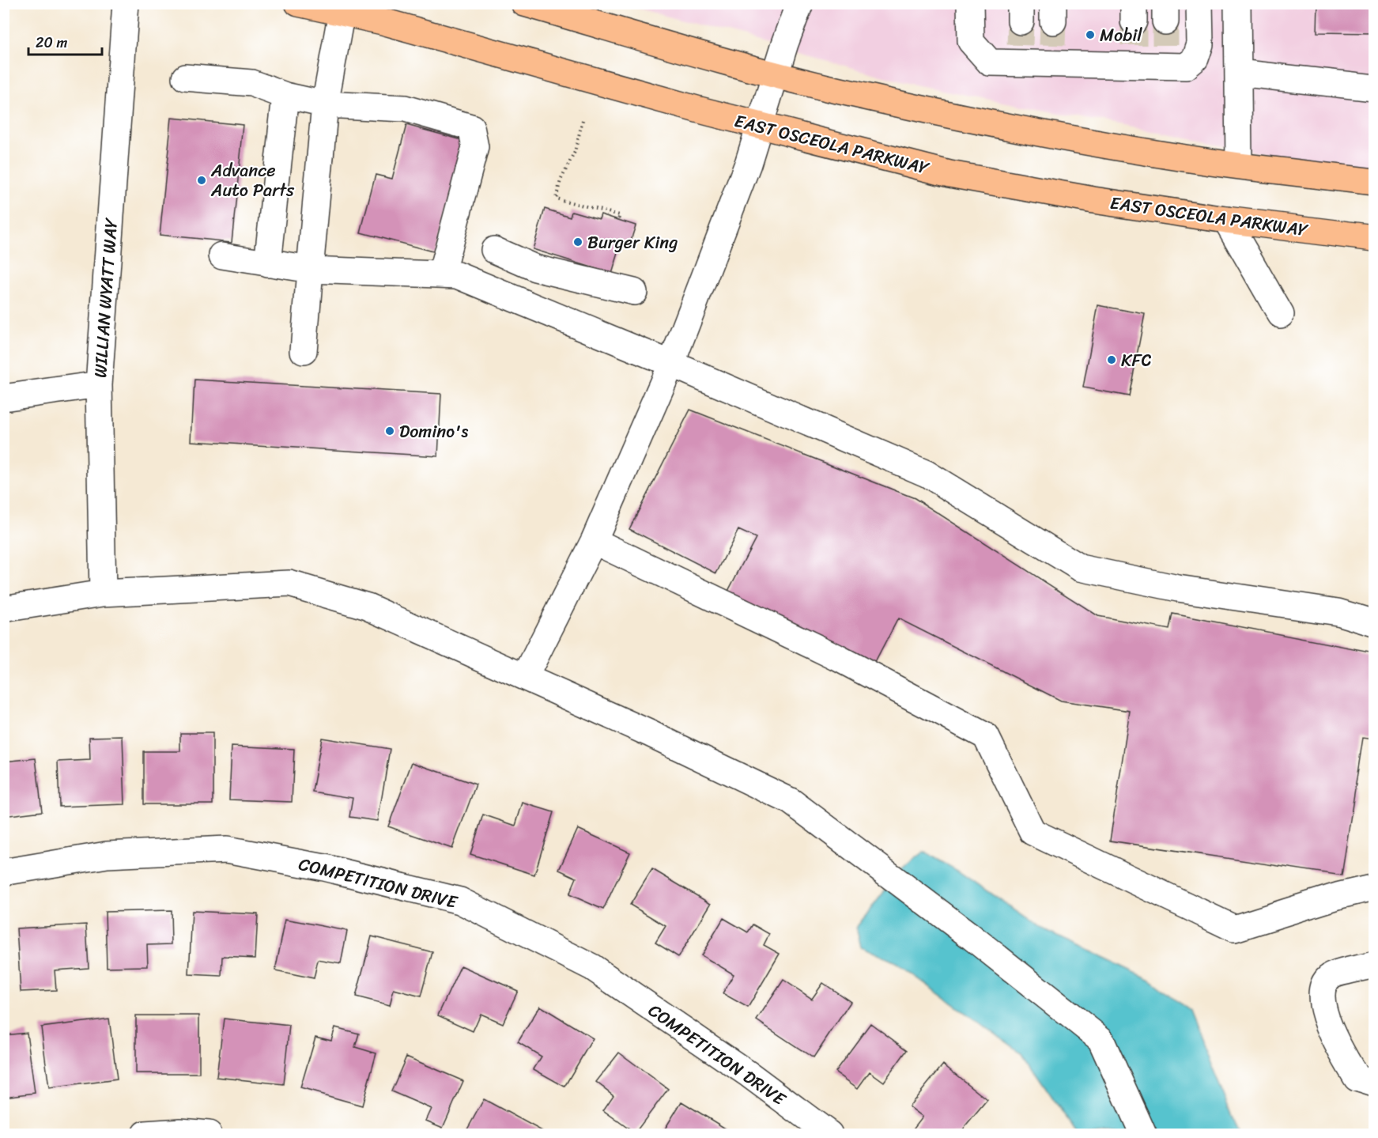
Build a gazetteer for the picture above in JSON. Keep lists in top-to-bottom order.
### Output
{
  "streets": {
    "main road": ["EAST OSCEOLA PARKWAY"],
    "street": ["WILLIAN WYATT WAY", "COMPETITION DRIVE"]
  },
  "places": [
    "Mobil",
    "Advance Auto Parts",
    "Burger King",
    "KFC",
    "Domino's"
  ],
  "scale_bar": "20 m"
}
